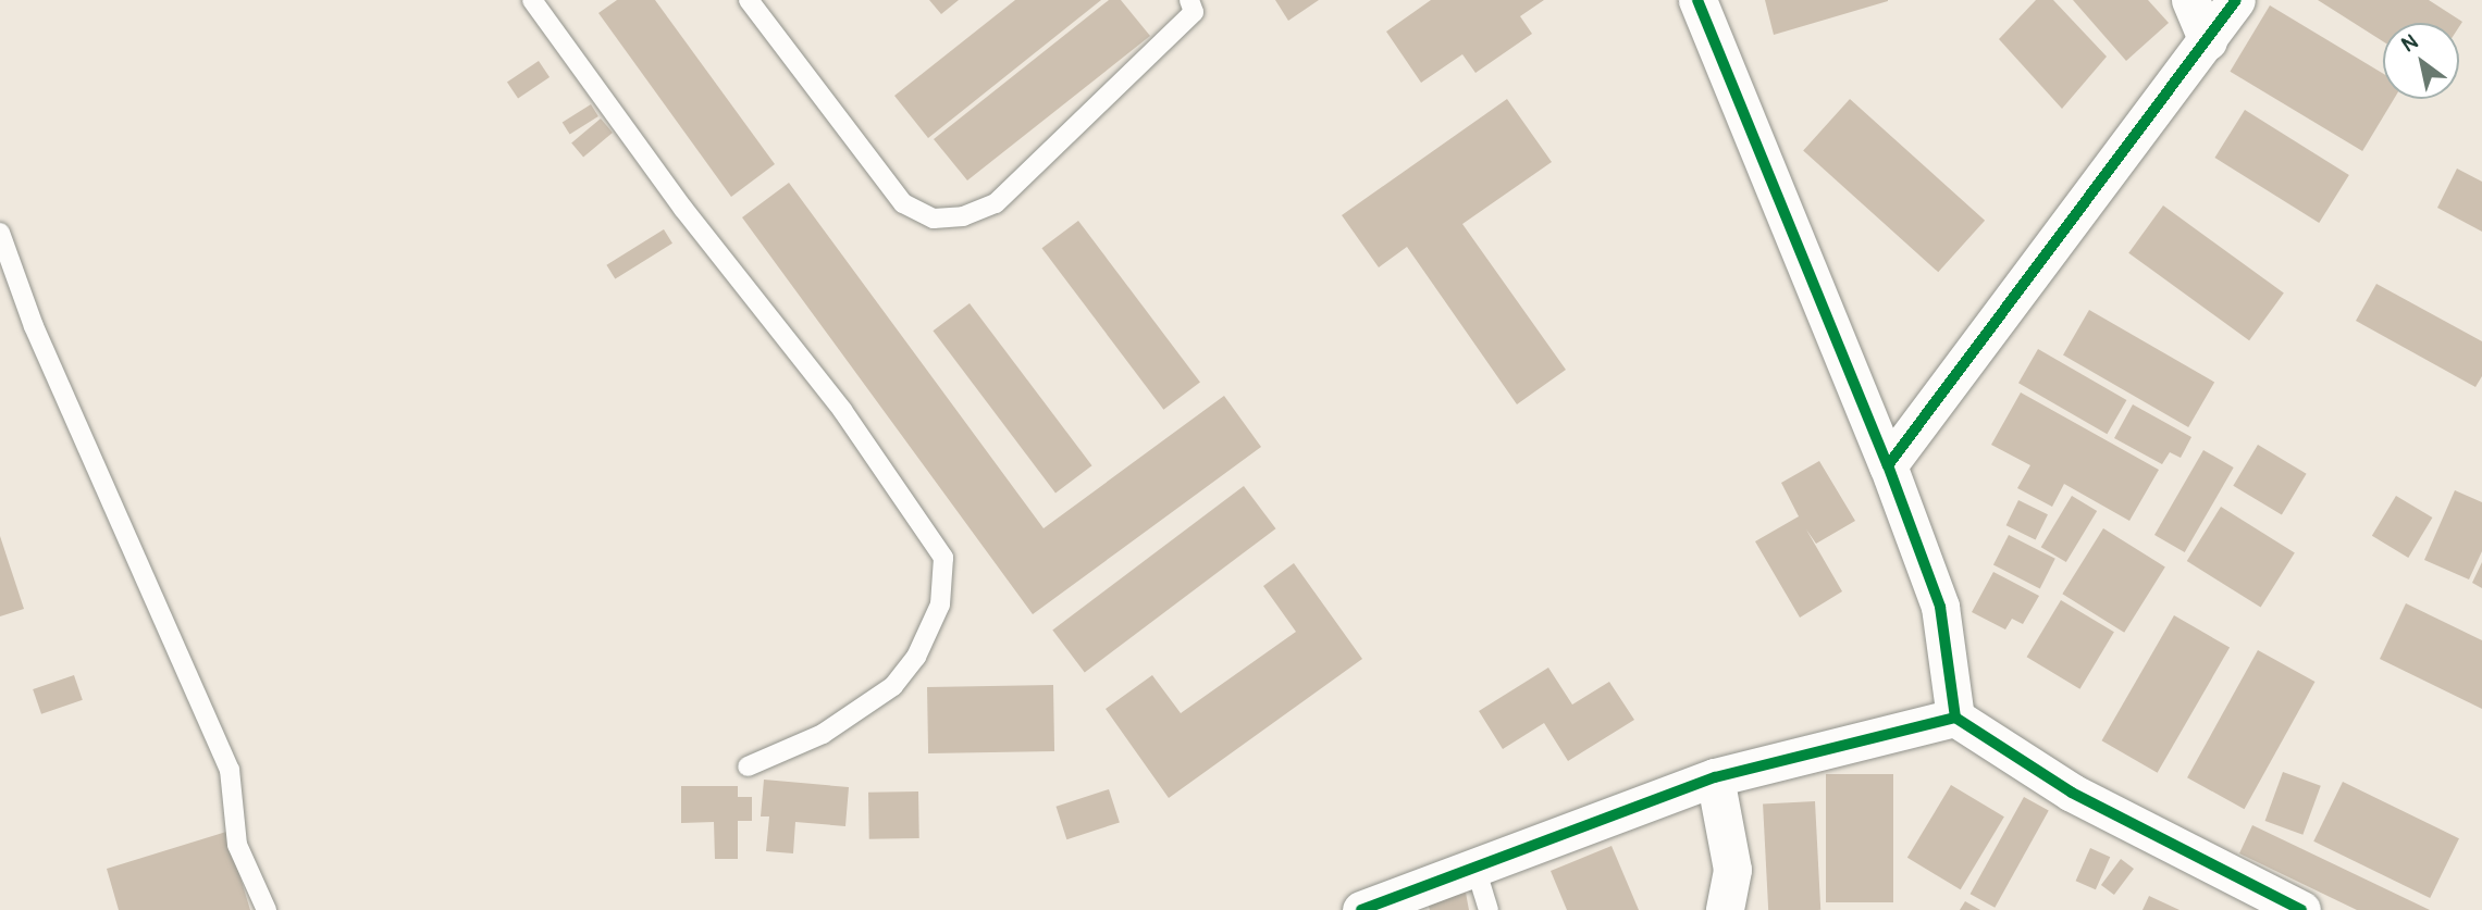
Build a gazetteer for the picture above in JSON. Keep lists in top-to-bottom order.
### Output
{
  "north": "top left"
}
